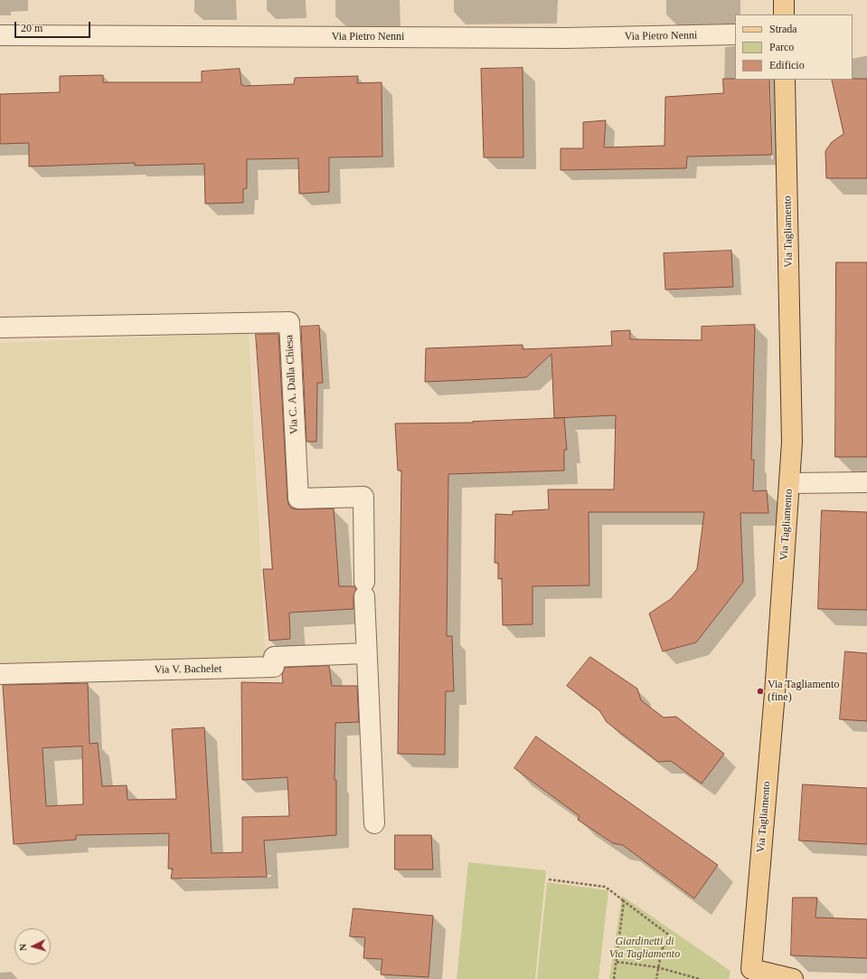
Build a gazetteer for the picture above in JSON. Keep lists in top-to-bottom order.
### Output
{
  "streets": {
    "main road": ["Via Tagliamento"],
    "street": ["Via Pietro Nenni", "Via C. A. Dalla Chiesa", "Via V. Bachelet"]
  },
  "crossings": [
    ["Via C. A. Dalla Chiesa", "Via V. Bachelet"]
  ],
  "parks": ["Giardinetti di Via Tagliamento"],
  "places": ["Via Tagliamento (fine)"],
  "legend": ["Strada", "Parco", "Edificio"],
  "scale_bar": "20 m",
  "north": "left"
}
